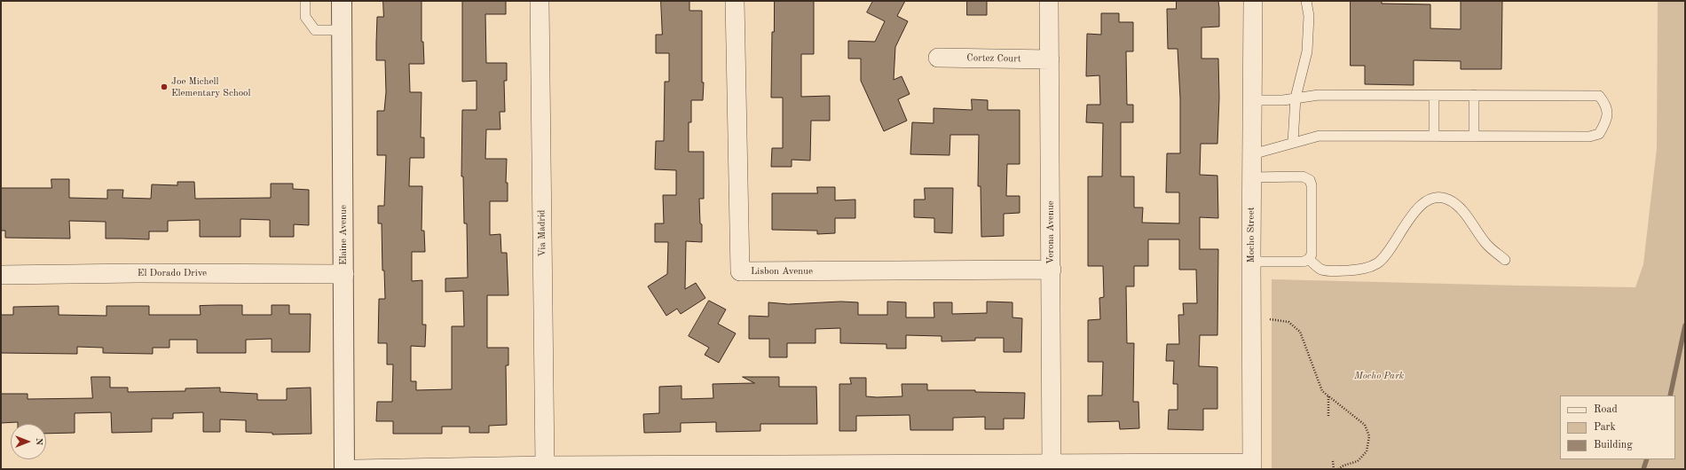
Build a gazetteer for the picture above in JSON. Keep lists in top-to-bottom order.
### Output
{
  "streets": {
    "street": [
      "Cortez Court",
      "Verona Avenue",
      "Via Madrid",
      "Elaine Avenue",
      "Mocho Street",
      "Lisbon Avenue",
      "El Dorado Drive"
    ]
  },
  "crossings": [
    ["Cortez Court", "Verona Avenue"],
    ["Verona Avenue", "Lisbon Avenue"],
    ["Elaine Avenue", "El Dorado Drive"]
  ],
  "parks": ["Mocho Park"],
  "places": ["Joe Michell Elementary School"],
  "legend": ["Road", "Park", "Building"],
  "north": "right"
}
